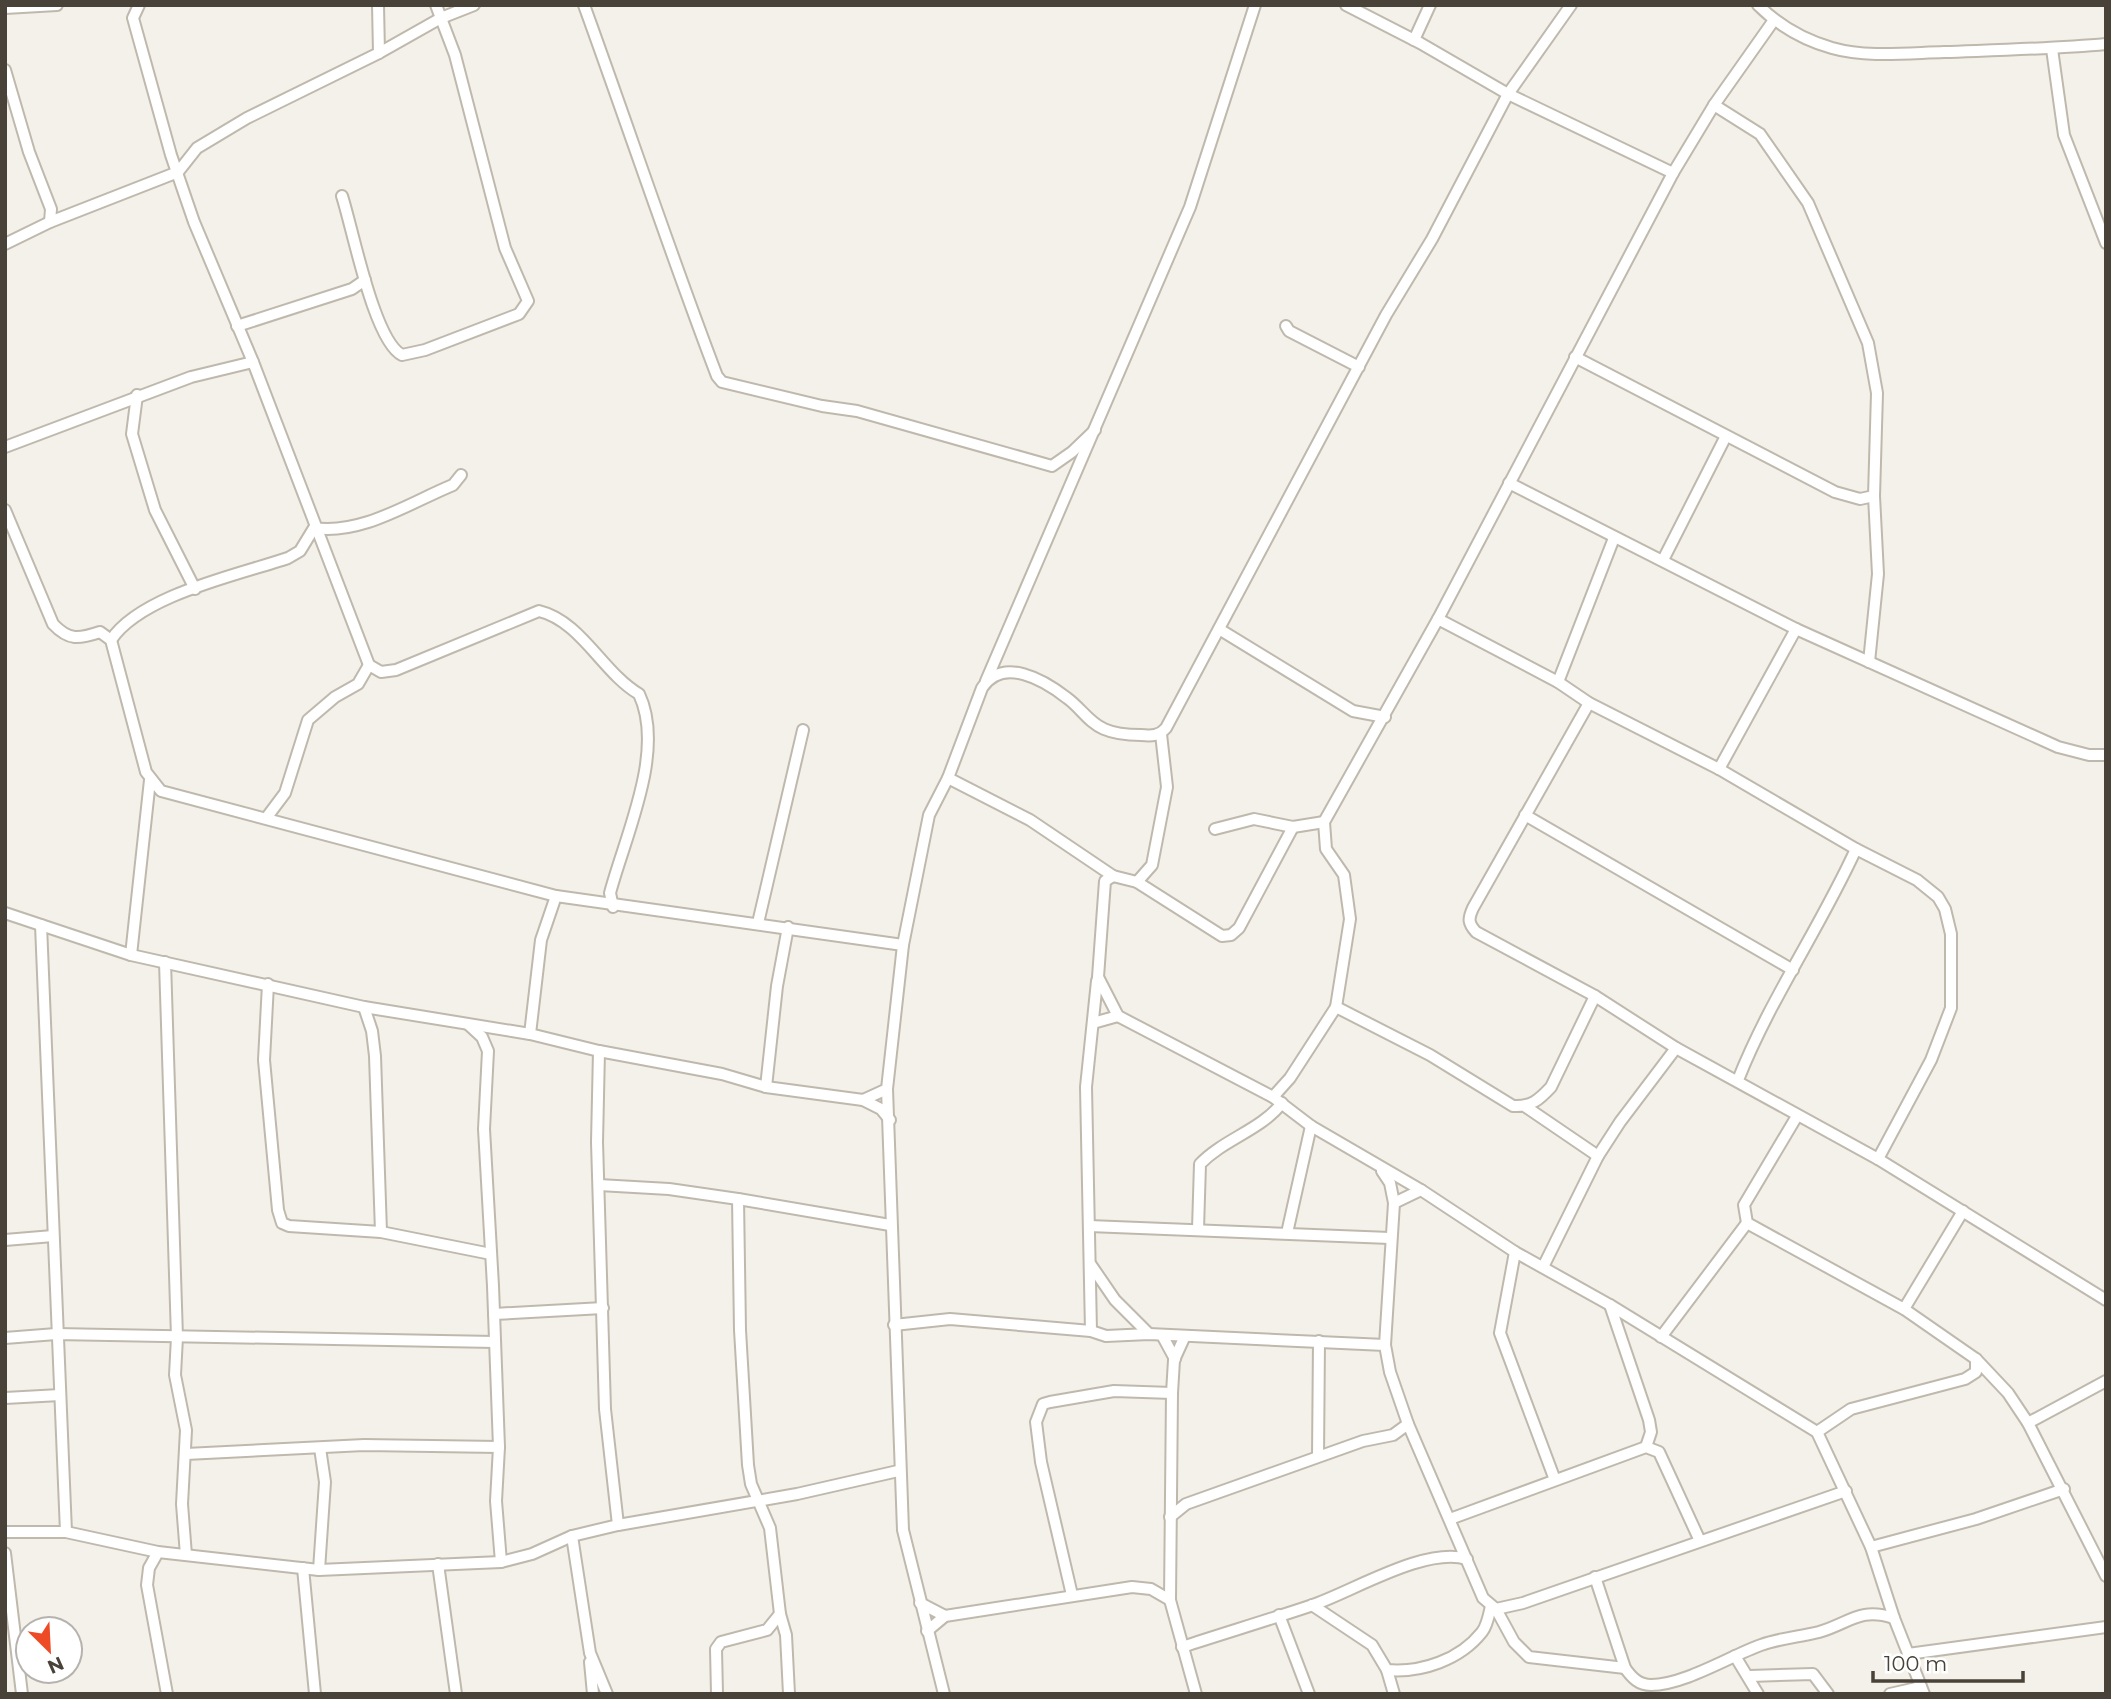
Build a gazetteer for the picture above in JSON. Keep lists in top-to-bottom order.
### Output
{
  "scale_bar": "100 m",
  "north": "bottom right"
}
